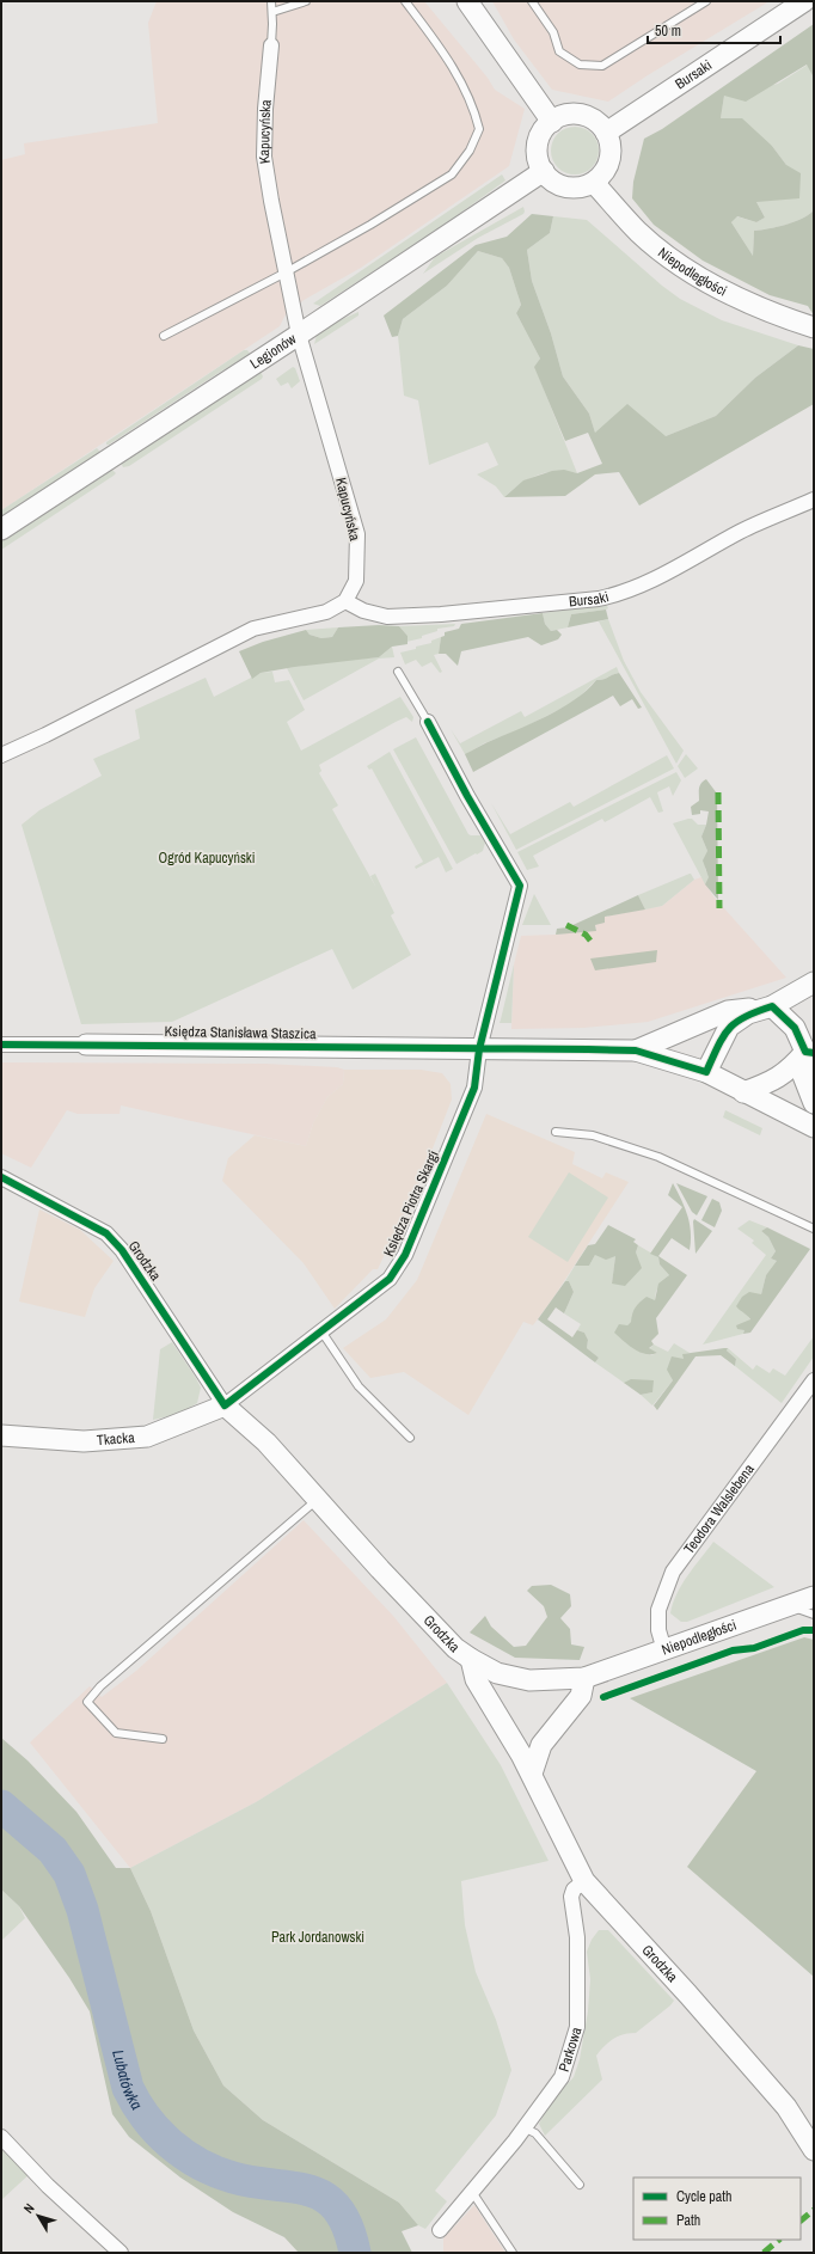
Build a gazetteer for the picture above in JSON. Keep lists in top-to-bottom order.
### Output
{
  "streets": {
    "main road": [
      "Bursaki",
      "Niepodległości",
      "Legionów",
      "Księdza Stanisława Staszica",
      "Grodzka",
      "Tkacka"
    ],
    "street": [
      "Kapucyńska",
      "Księdza Piotra Skargi",
      "Teodora Walslebena",
      "Parkowa"
    ]
  },
  "crossings": [
    ["Bursaki", "Kapucyńska"],
    ["Bursaki", "Niepodległości"],
    ["Bursaki", "Legionów"],
    ["Kapucyńska", "Legionów"],
    ["Niepodległości", "Legionów"],
    ["Niepodległości", "Grodzka"],
    ["Niepodległości", "Teodora Walslebena"],
    ["Księdza Stanisława Staszica", "Księdza Piotra Skargi"],
    ["Księdza Piotra Skargi", "Grodzka"],
    ["Księdza Piotra Skargi", "Tkacka"],
    ["Grodzka", "Tkacka"],
    ["Grodzka", "Parkowa"]
  ],
  "water": ["Lubatówka"],
  "parks": ["Ogród Kapucyński", "Park Jordanowski"],
  "legend": ["Cycle path", "Path"],
  "scale_bar": "50 m",
  "north": "top left"
}
